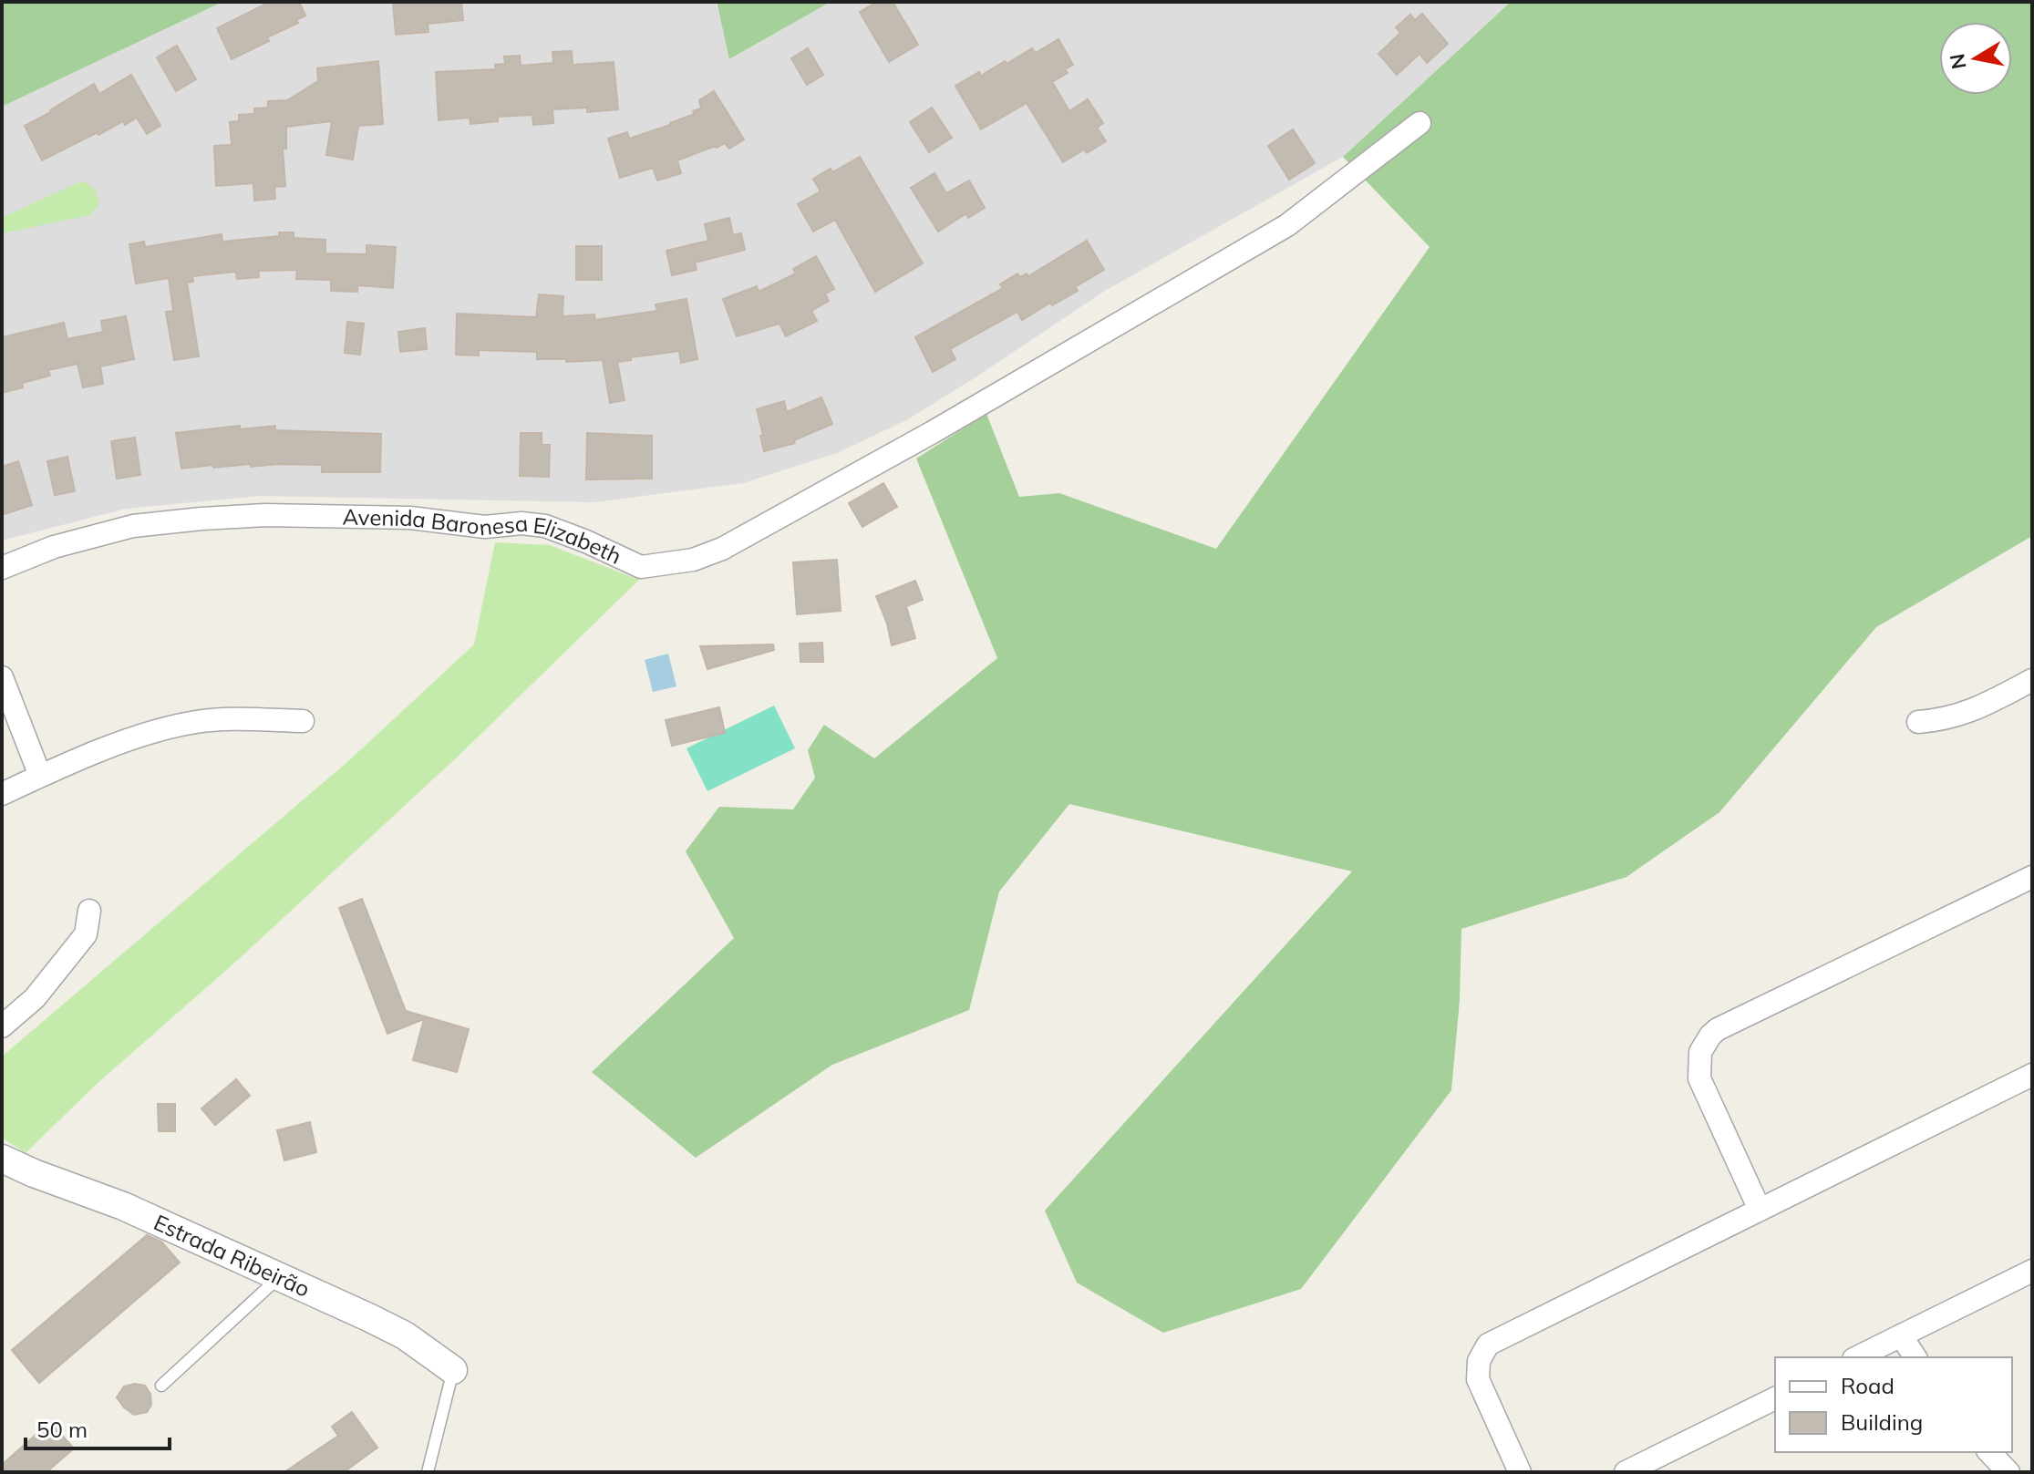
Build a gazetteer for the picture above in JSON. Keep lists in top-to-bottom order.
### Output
{
  "streets": {
    "street": ["Avenida Baronesa Elizabeth", "Estrada Ribeirão"]
  },
  "legend": ["Road", "Building"],
  "scale_bar": "50 m",
  "north": "left"
}
